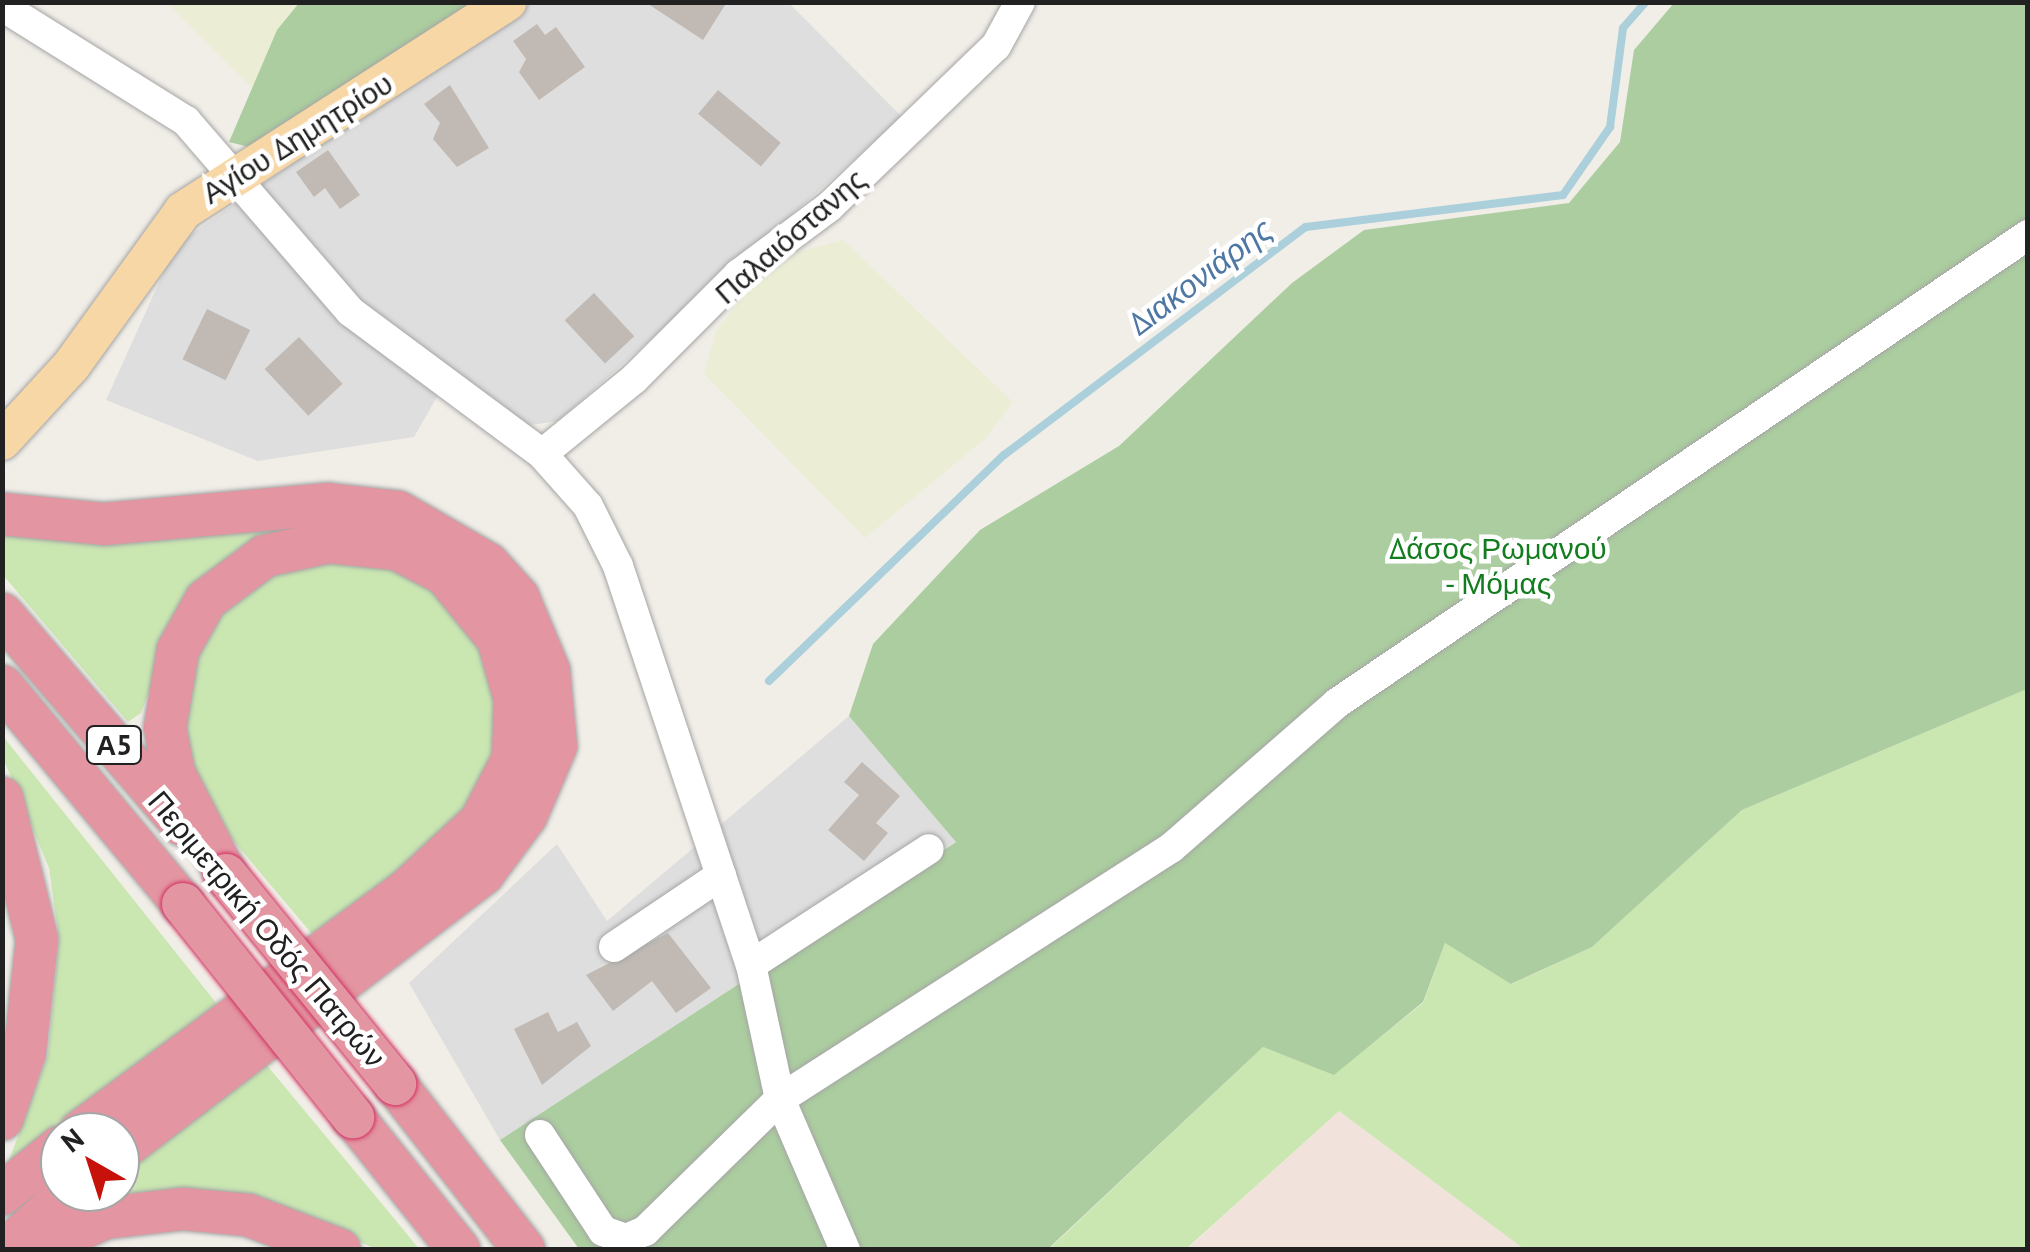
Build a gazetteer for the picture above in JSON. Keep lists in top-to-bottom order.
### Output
{
  "streets": {
    "highway": ["Α5", "Περιμετρική Οδός Πατρών"],
    "main road": ["Αγίου Δημητρίου"],
    "street": ["Παλαιόστανης"]
  },
  "water": ["Διακονιάρης"],
  "parks": ["Δάσος Ρωμανού - Μόμας"],
  "north": "top left"
}
